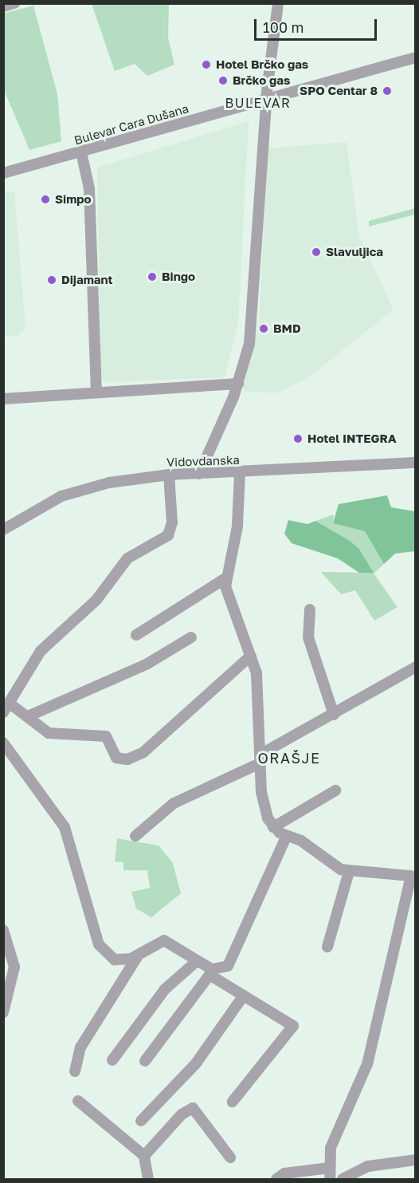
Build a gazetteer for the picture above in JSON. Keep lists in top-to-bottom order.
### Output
{
  "streets": {
    "street": ["Bulevar Cara Dušana", "Vidovdanska"]
  },
  "districts": ["BULEVAR", "ORAŠJE"],
  "places": [
    "Hotel Brčko gas",
    "Brčko gas",
    "SPO Centar 8",
    "Simpo",
    "Slavuljica",
    "Bingo",
    "Dijamant",
    "BMD",
    "Hotel INTEGRA"
  ],
  "scale_bar": "100 m"
}
